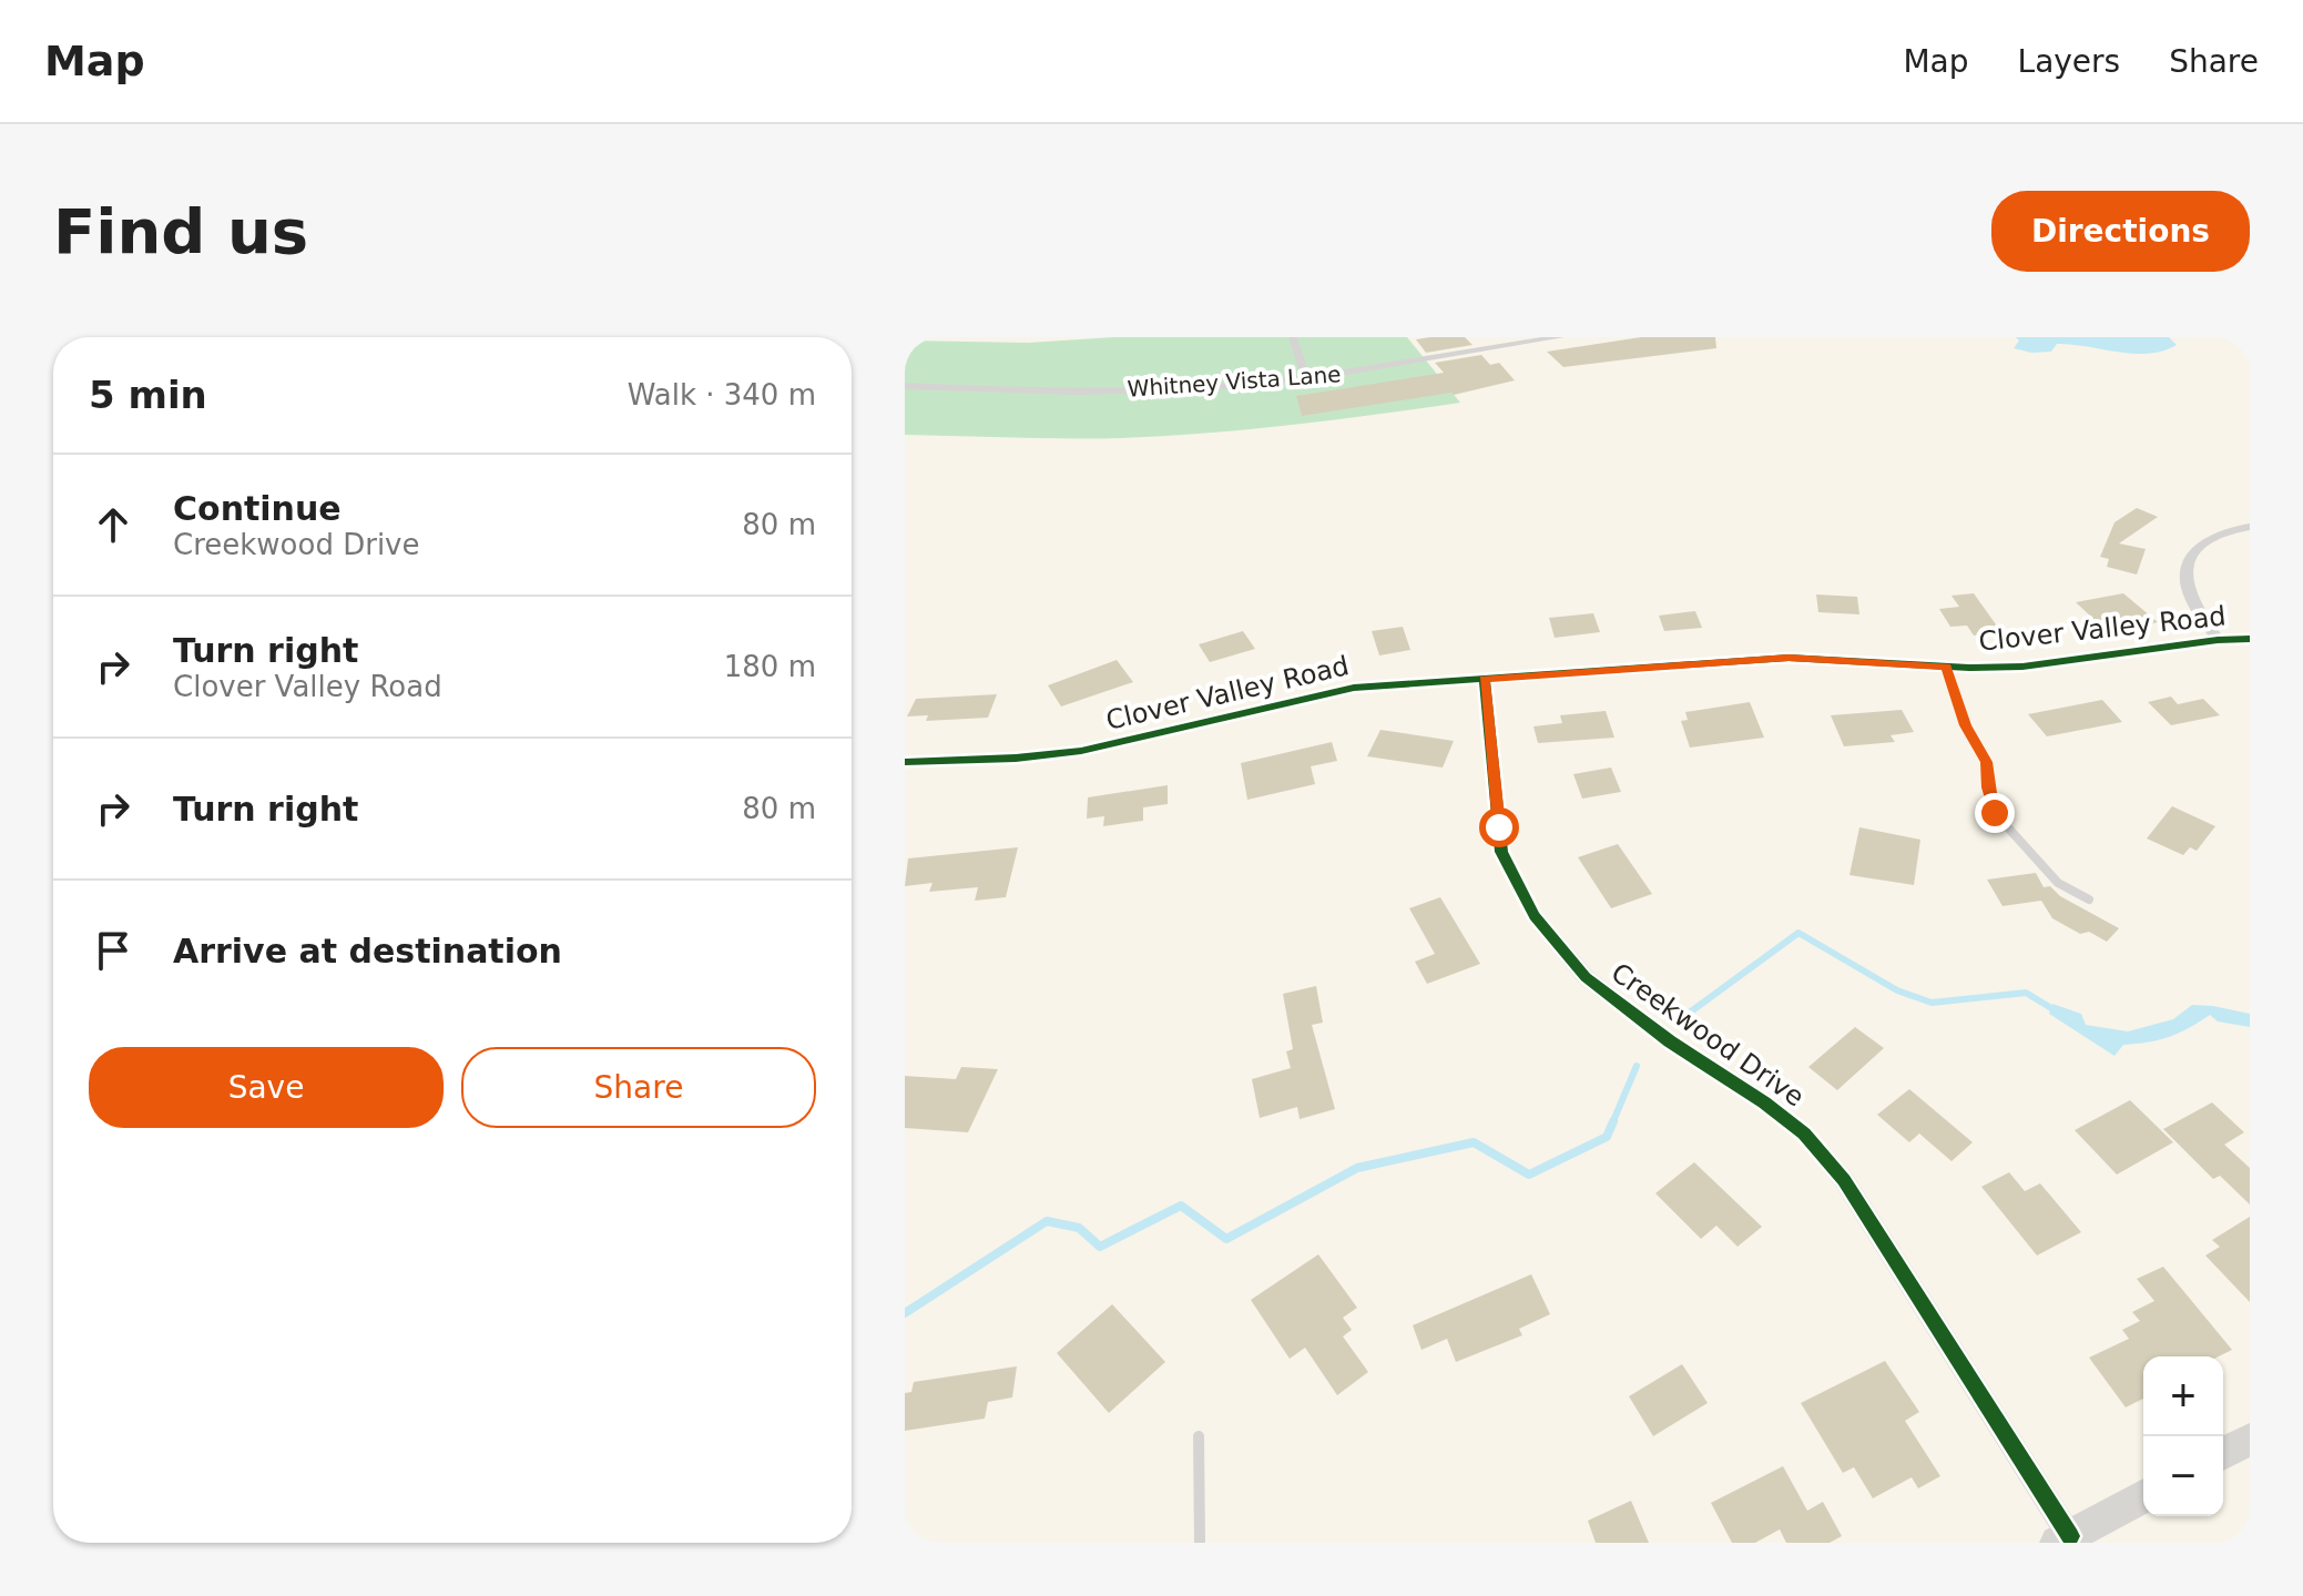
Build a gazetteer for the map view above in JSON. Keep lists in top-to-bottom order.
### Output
{
  "streets": {
    "street": ["Whitney Vista Lane", "Clover Valley Road", "Creekwood Drive"]
  },
  "crossings": [
    ["Clover Valley Road", "Creekwood Drive"]
  ],
  "page": {
    "header": "Map",
    "nav": ["Map", "Layers", "Share"],
    "buttons": [
      "Directions",
      ["Save", "Share"]
    ],
    "title": "Find us",
    "heading": ["5 min", "Walk · 340 m"],
    "list": [
      ["Continue", "Creekwood Drive", "80 m"],
      ["Turn right", "Clover Valley Road", "180 m"],
      ["Turn right", "80 m"],
      "Arrive at destination"
    ],
    "map_buttons": ["+", "−"]
  }
}
